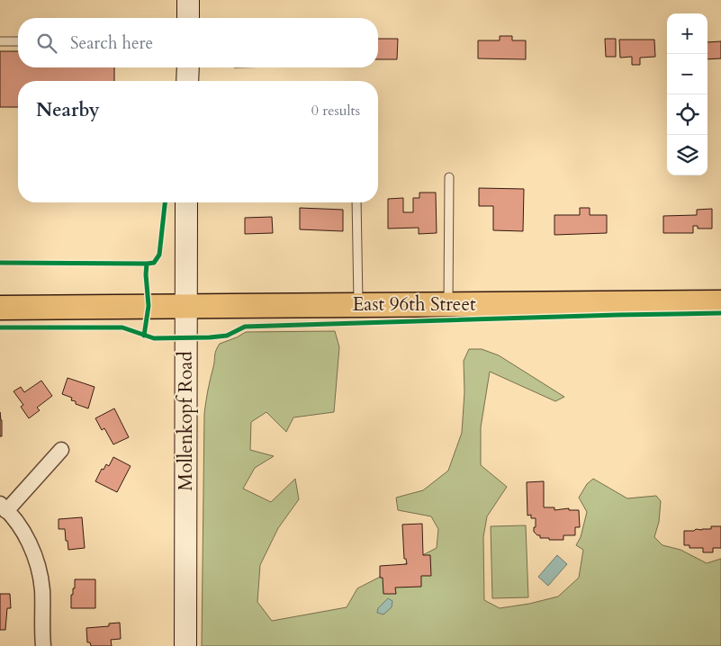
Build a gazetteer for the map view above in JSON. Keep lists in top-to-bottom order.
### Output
{
  "streets": {
    "main road": ["East 96th Street"],
    "street": ["Mollenkopf Road"]
  },
  "crossings": [
    ["East 96th Street", "Mollenkopf Road"]
  ],
  "page": {
    "map_buttons": ["+", "−"],
    "search": "Search here",
    "heading": ["Nearby", "0 results"]
  }
}
